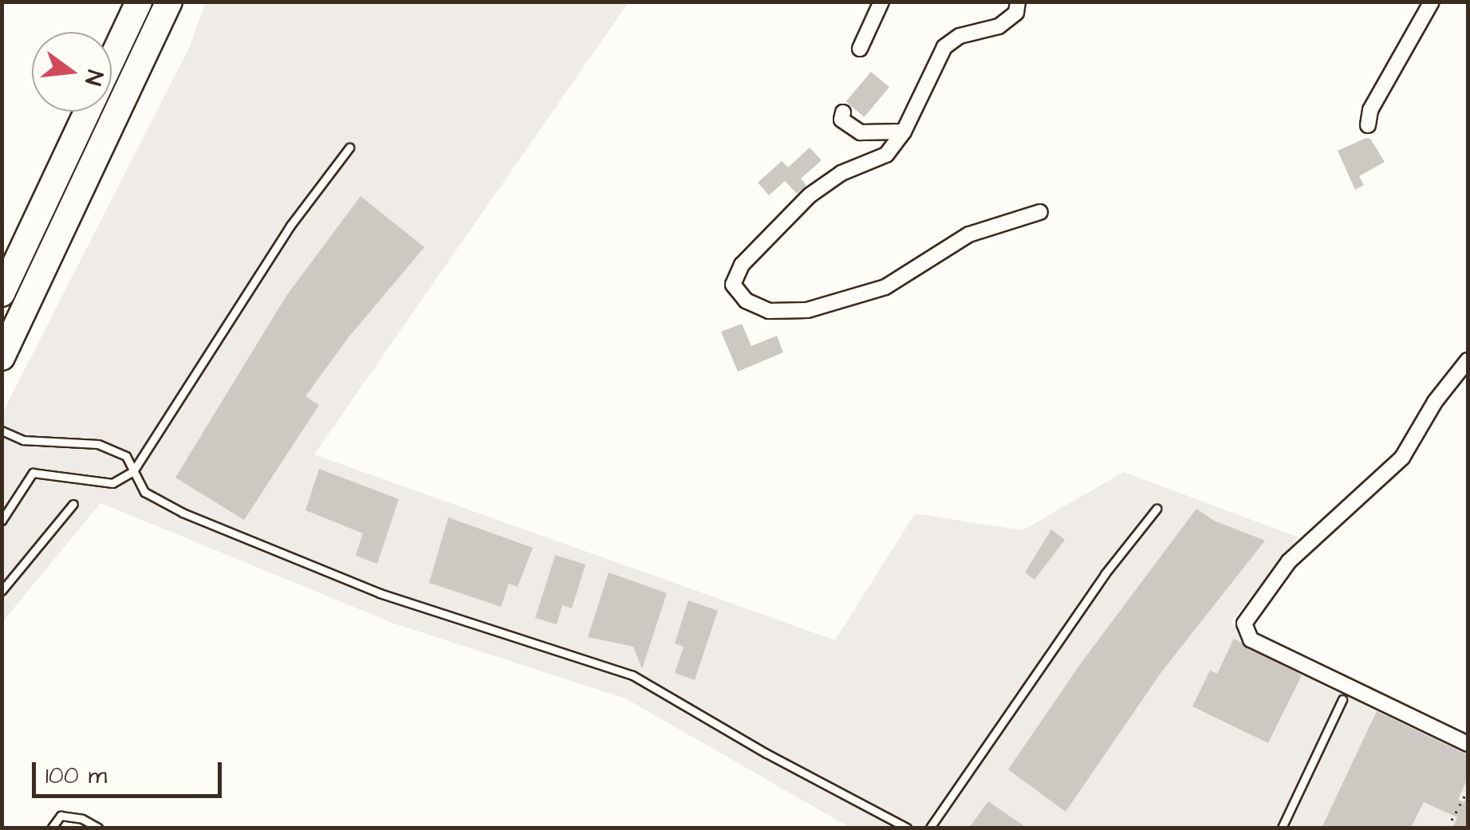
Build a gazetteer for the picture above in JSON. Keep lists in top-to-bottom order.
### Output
{
  "scale_bar": "100 m",
  "north": "right"
}
